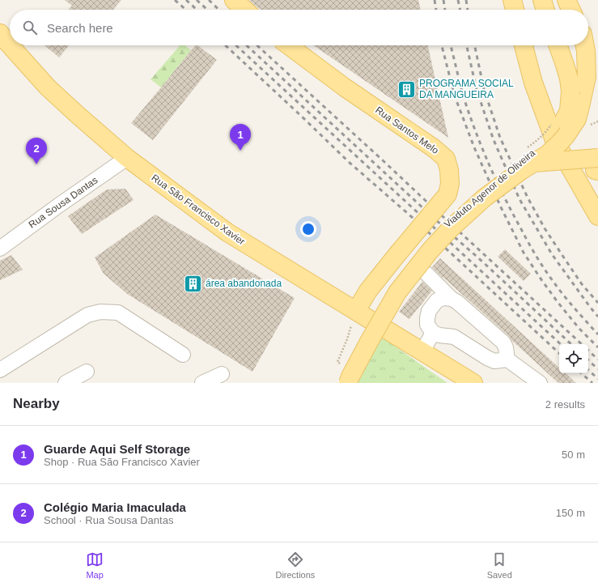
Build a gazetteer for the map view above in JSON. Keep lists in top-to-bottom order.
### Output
{
  "streets": {
    "main road": ["Rua Santos Melo", "Viaduto Agenor de Oliveira", "Rua São Francisco Xavier"],
    "street": ["Rua Sousa Dantas"]
  },
  "crossings": [
    ["Rua Santos Melo", "Rua São Francisco Xavier"],
    ["Rua Sousa Dantas", "Rua São Francisco Xavier"]
  ],
  "places": {
    "building": ["PROGRAMA SOCIAL DA MANGUEIRA", "área abandonada"]
  },
  "page": {
    "search": "Search here",
    "pins": ["1", "2"],
    "heading": ["Nearby", "2 results"],
    "list": [
      {
        "mark": "1",
        "name": "Guarde Aqui Self Storage",
        "note": "Shop · Rua São Francisco Xavier",
        "value": "50 m"
      },
      {
        "mark": "2",
        "name": "Colégio Maria Imaculada",
        "note": "School · Rua Sousa Dantas",
        "value": "150 m"
      }
    ],
    "nav": ["Map", "Directions", "Saved"]
  }
}
